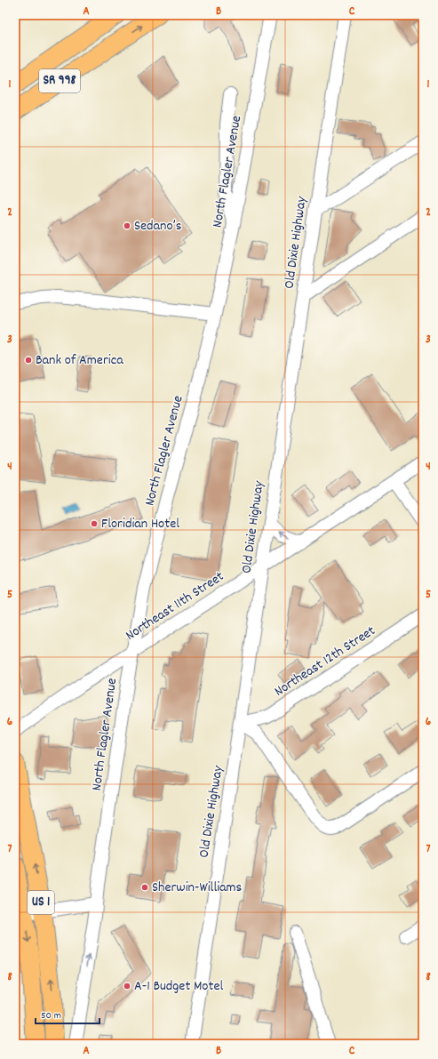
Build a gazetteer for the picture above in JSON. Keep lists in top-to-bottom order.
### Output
{
  "streets": {
    "highway": ["SR 998", "US 1"],
    "street": [
      "North Flagler Avenue",
      "Old Dixie Highway",
      "Northeast 11th Street",
      "Northeast 12th Street"
    ]
  },
  "crossings": [
    ["North Flagler Avenue", "Northeast 11th Street"],
    ["Old Dixie Highway", "Northeast 11th Street"],
    ["Old Dixie Highway", "Northeast 12th Street"]
  ],
  "places": [
    "Sedano’s",
    "Bank of America",
    "Floridian Hotel",
    "Sherwin-Williams",
    "A-1 Budget Motel"
  ],
  "scale_bar": "50 m",
  "grid": {
    "columns": ["A", "B", "C"],
    "rows": [
      "1",
      "2",
      "3",
      "4",
      "5",
      "6",
      "7",
      "8"
    ]
  }
}
